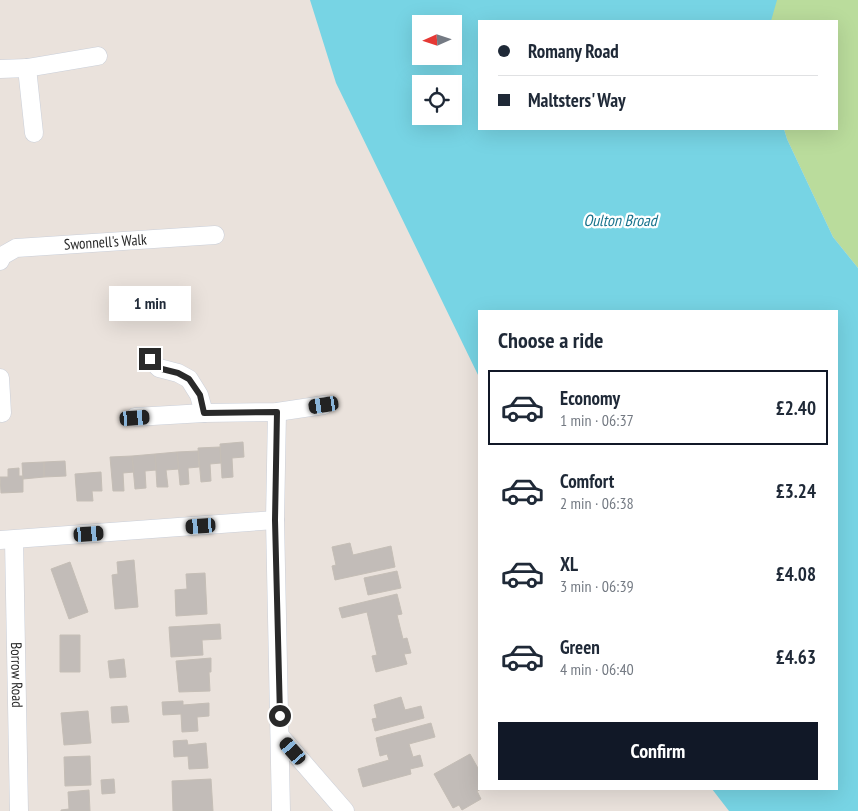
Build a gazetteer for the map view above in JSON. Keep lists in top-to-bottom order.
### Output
{
  "streets": {
    "street": ["Swonnell's Walk", "Borrow Road"]
  },
  "water": ["Oulton Broad"],
  "north": "left",
  "page": {
    "banner": ["Romany Road", "Maltsters' Way"],
    "bubble": "1 min",
    "heading": "Choose a ride",
    "list": [
      {
        "name": "Economy",
        "note": "1 min · 06:37",
        "value": "£2.40"
      },
      {
        "name": "Comfort",
        "note": "2 min · 06:38",
        "value": "£3.24"
      },
      {
        "name": "XL",
        "note": "3 min · 06:39",
        "value": "£4.08"
      },
      {
        "name": "Green",
        "note": "4 min · 06:40",
        "value": "£4.63"
      }
    ],
    "buttons": "Confirm"
  }
}
